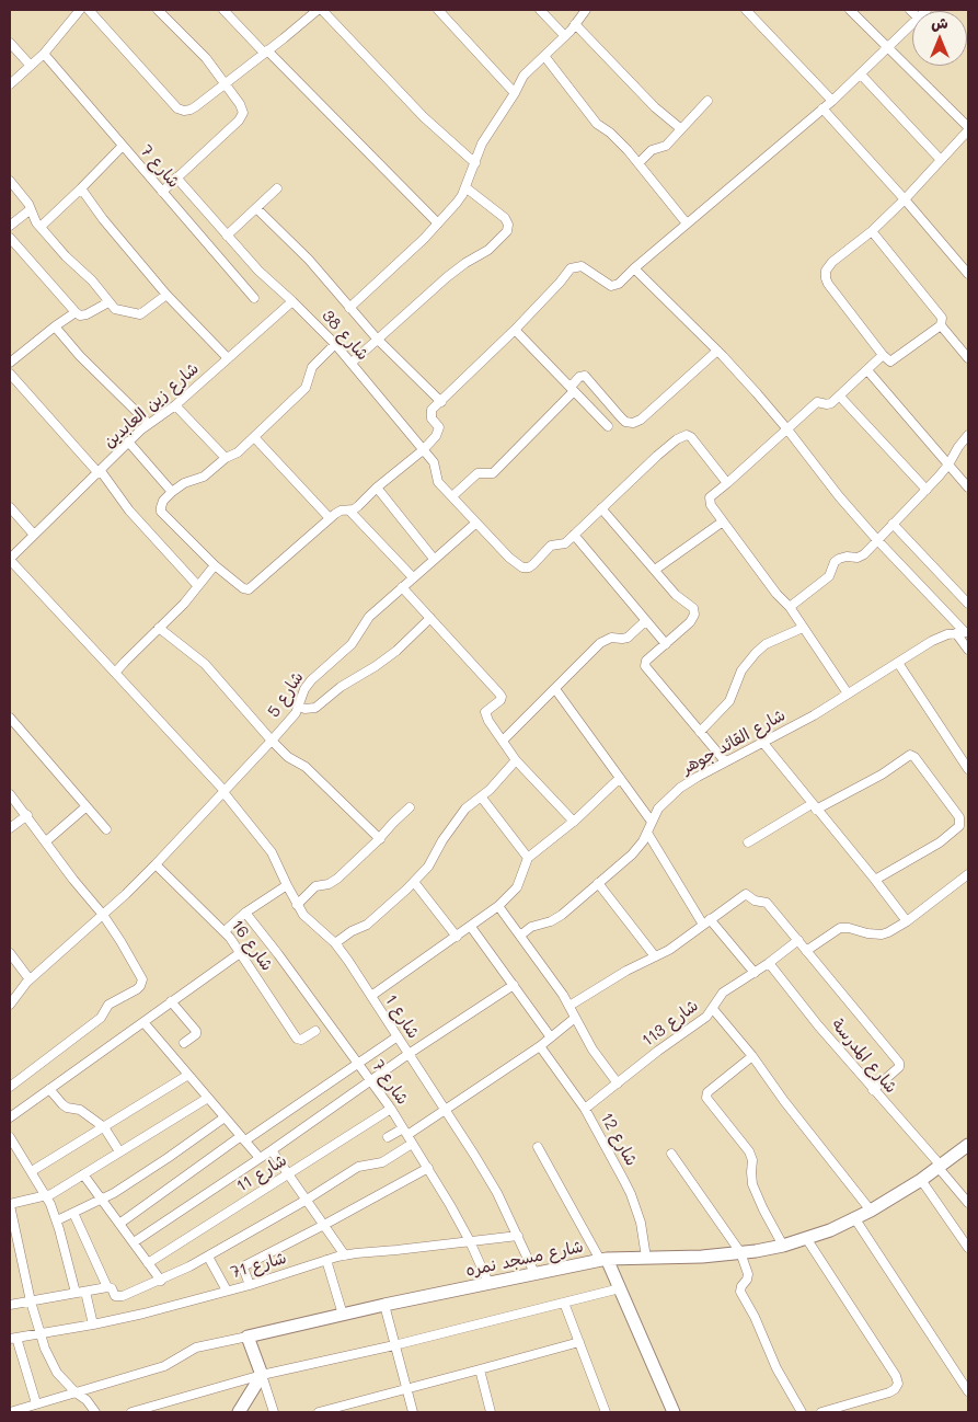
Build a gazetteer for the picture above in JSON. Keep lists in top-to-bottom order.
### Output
{
  "streets": {
    "street": [
      "شارع 7",
      "شارع 38",
      "شارع زين العابدين",
      "شارع 5",
      "شارع القائد جوهر",
      "شارع 16",
      "شارع 1",
      "شارع 113",
      "شارع المدرسة",
      "شارع 12",
      "شارع 11",
      "شارع مسجد نمره",
      "شارع 71"
    ]
  },
  "crossings": [
    ["شارع 7", "شارع 11"],
    ["شارع 7", "شارع مسجد نمره"],
    ["شارع 7", "شارع 71"],
    ["شارع 38", "شارع زين العابدين"],
    ["شارع 38", "شارع 5"],
    ["شارع زين العابدين", "شارع 1"],
    ["شارع 5", "شارع 16"],
    ["شارع 5", "شارع 1"],
    ["شارع 1", "شارع مسجد نمره"],
    ["شارع 1", "شارع 71"],
    ["شارع 113", "شارع المدرسة"],
    ["شارع 113", "شارع 12"],
    ["شارع المدرسة", "شارع مسجد نمره"],
    ["شارع 12", "شارع مسجد نمره"]
  ],
  "north": "top"
}
